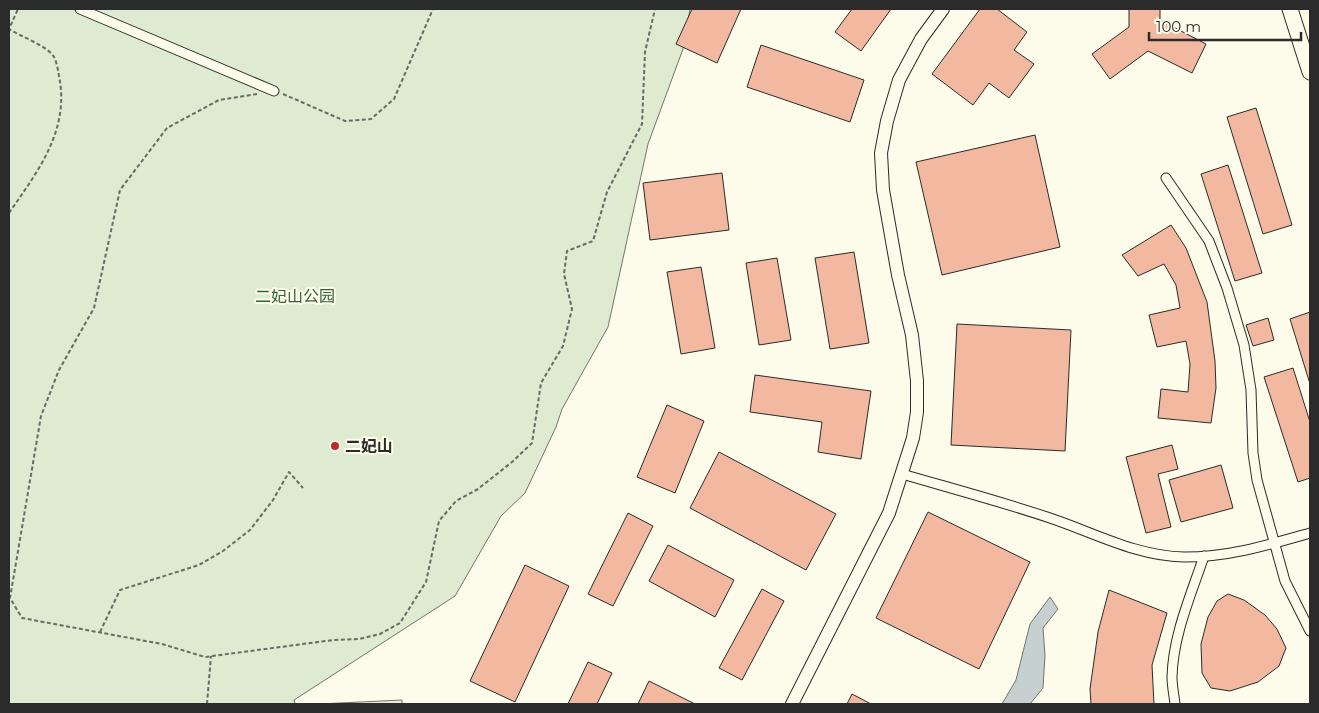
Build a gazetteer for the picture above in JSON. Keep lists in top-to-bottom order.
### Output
{
  "parks": ["二妃山公园"],
  "places": ["二妃山"],
  "scale_bar": "100 m"
}
